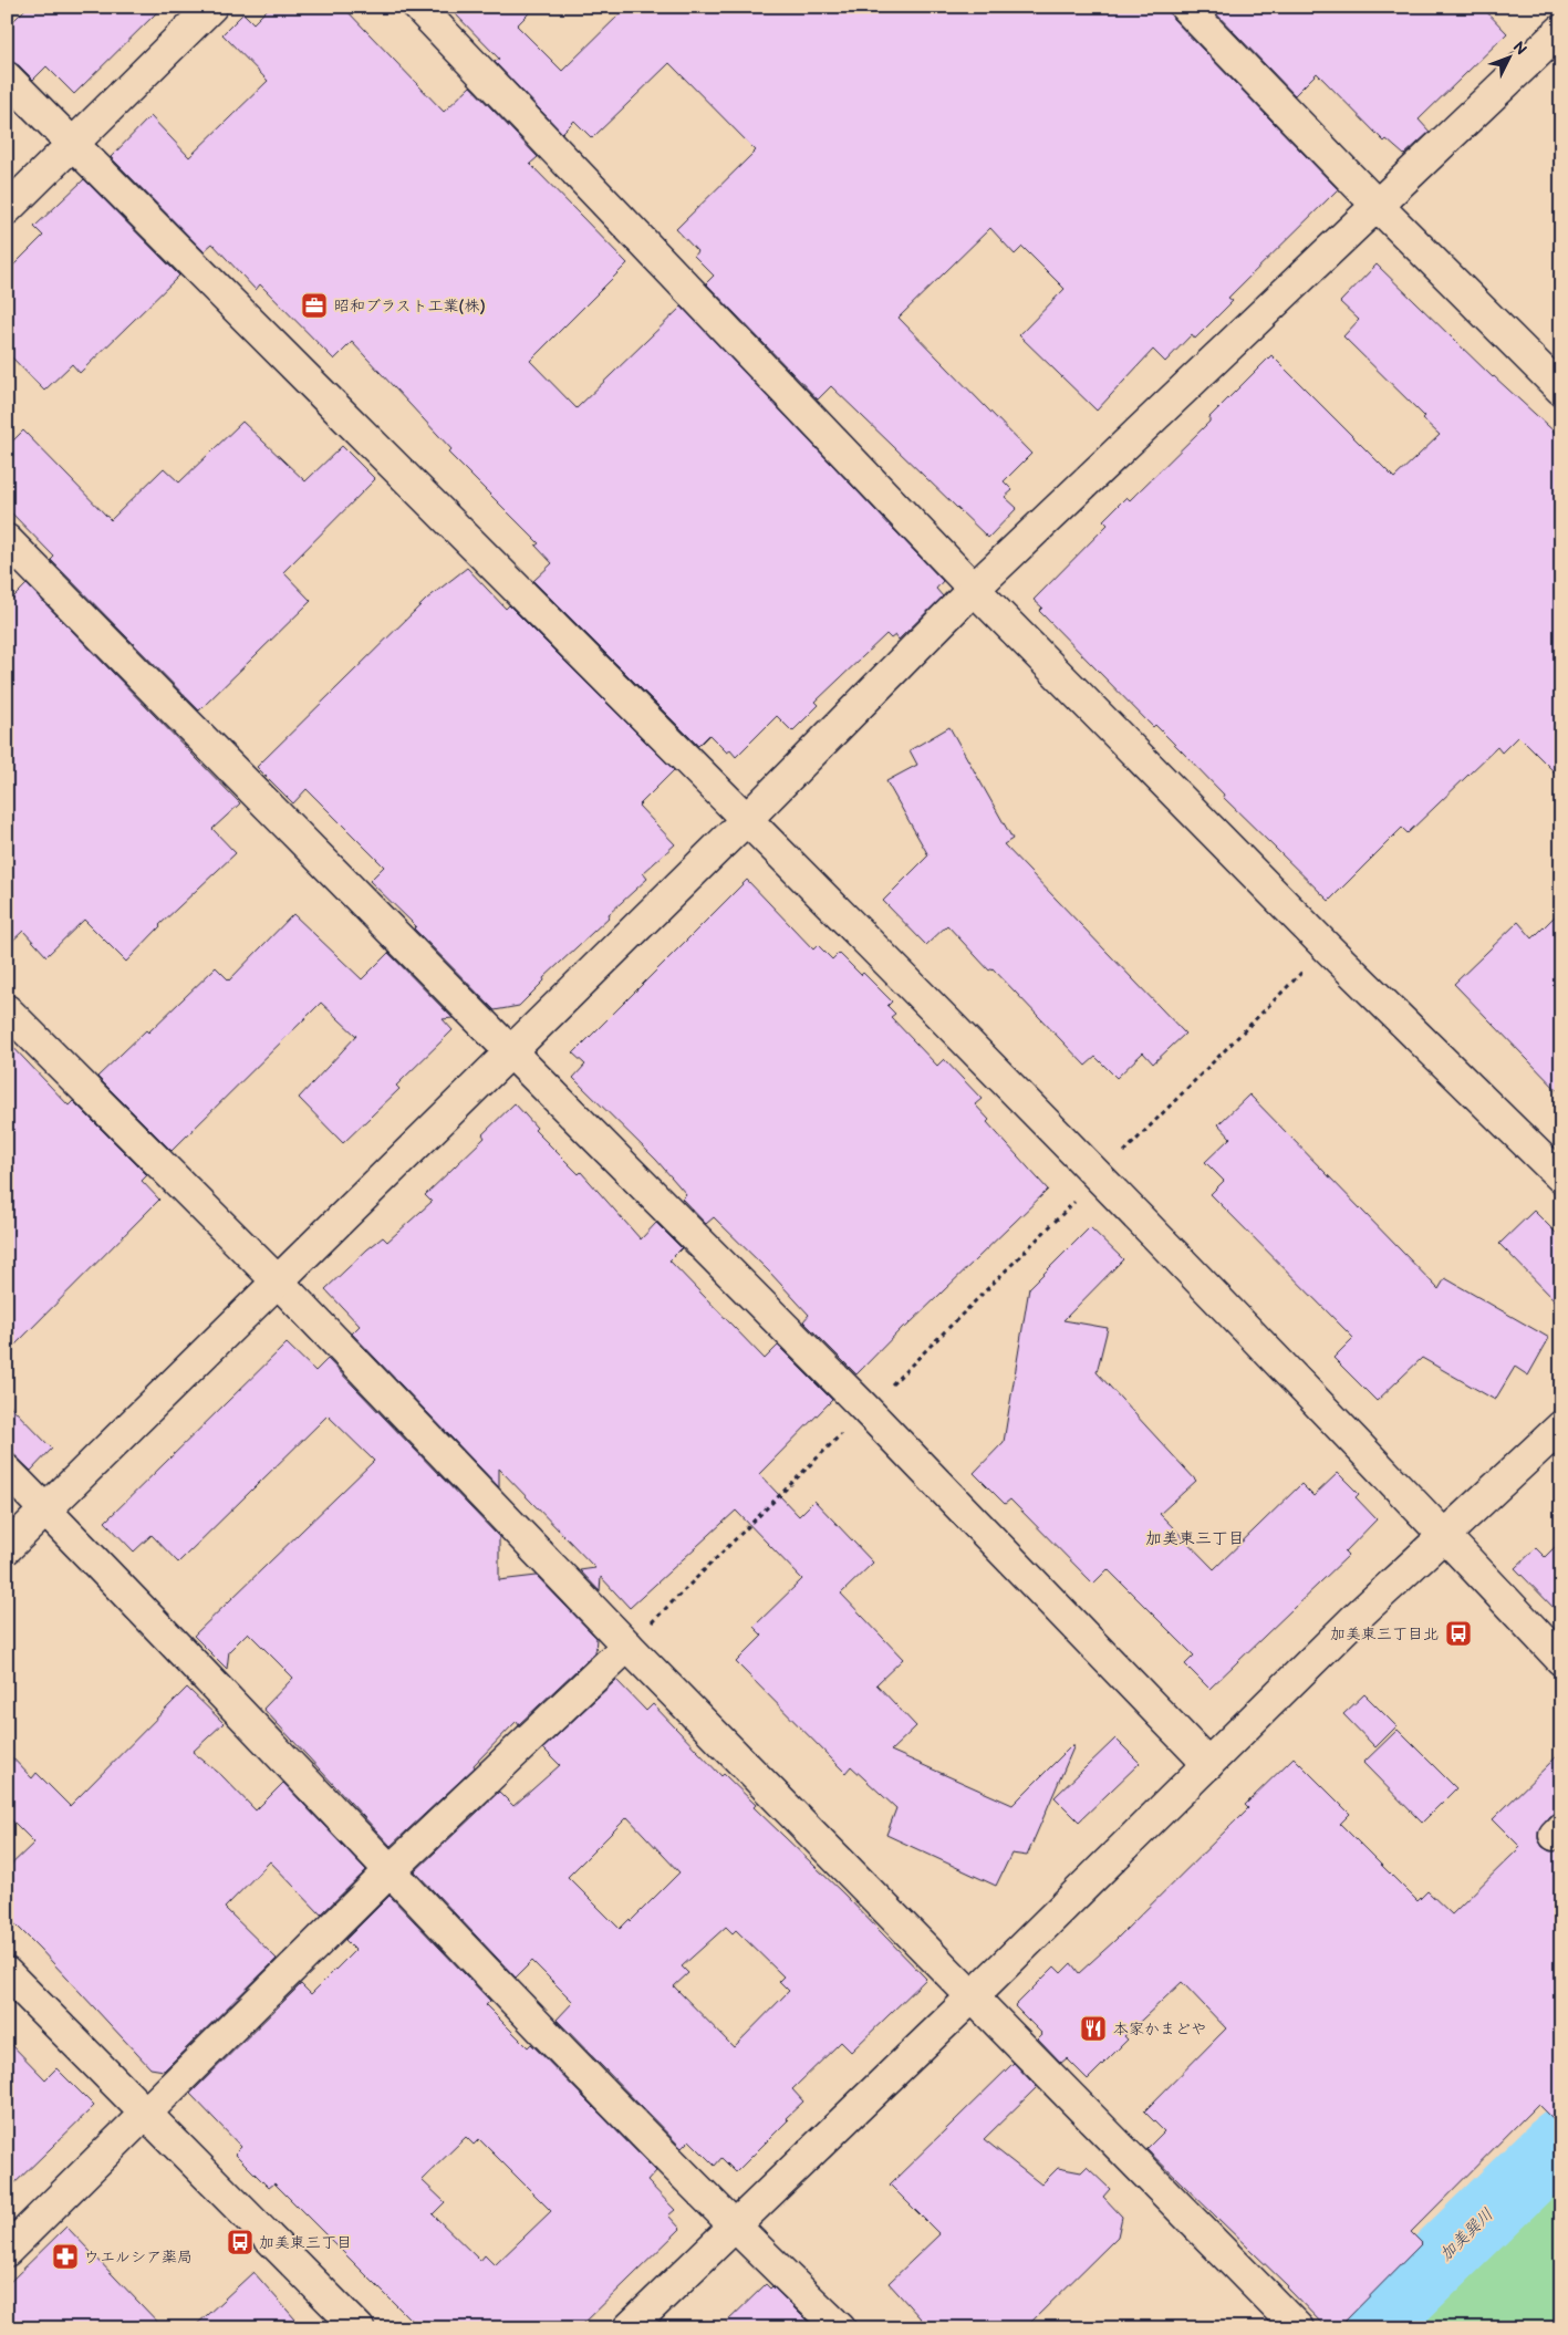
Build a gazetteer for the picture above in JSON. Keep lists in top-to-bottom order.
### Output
{
  "districts": ["加美東三丁目"],
  "water": ["加美巽川"],
  "places": {
    "office": ["昭和ブラスト工業(株)"],
    "bus stop": ["加美東三丁目北", "加美東三丁目"],
    "restaurant": ["本家かまどや"],
    "pharmacy": ["ウエルシア薬局"]
  },
  "north": "top right"
}
